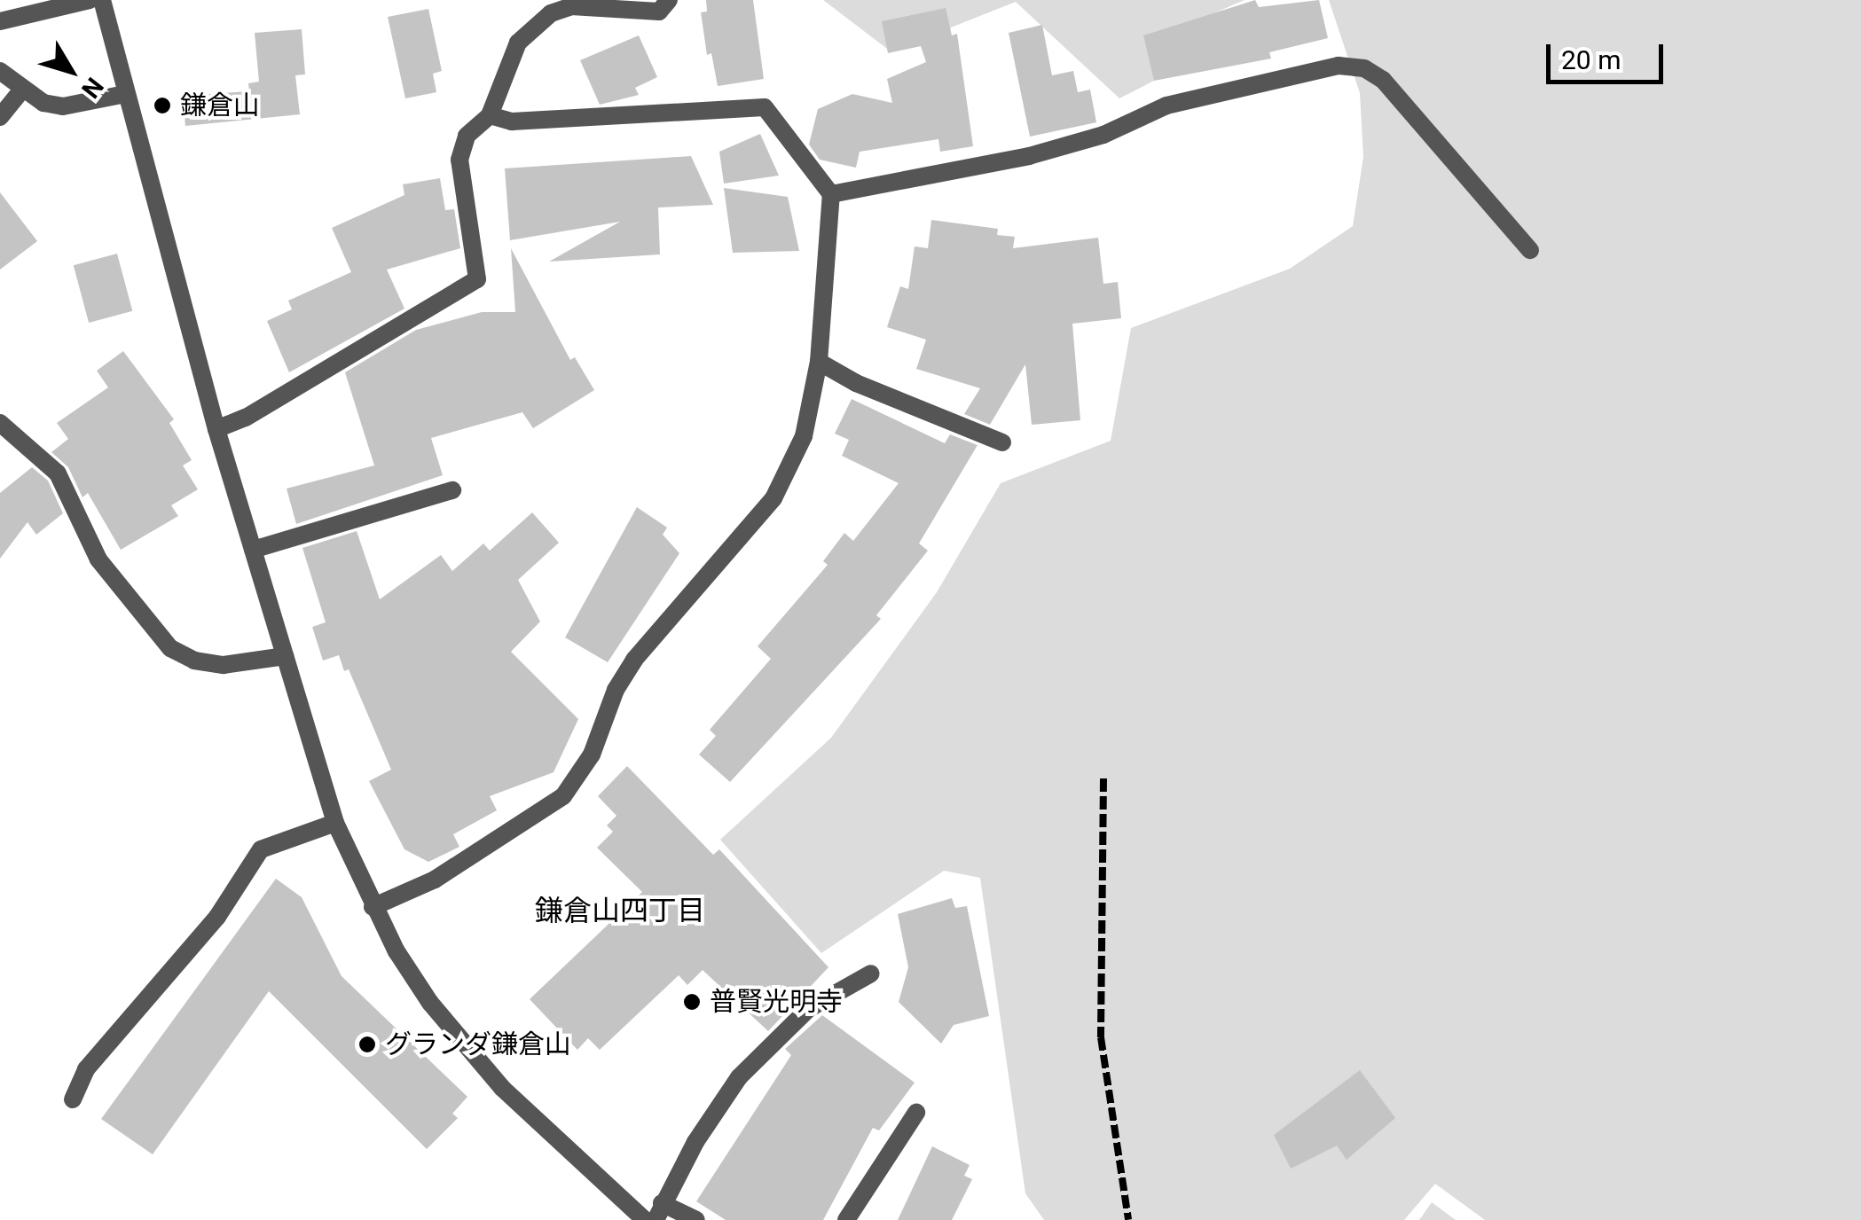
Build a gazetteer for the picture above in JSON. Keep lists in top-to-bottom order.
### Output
{
  "districts": ["鎌倉山四丁目"],
  "places": ["鎌倉山", "普賢光明寺", "グランダ鎌倉山"],
  "scale_bar": "20 m",
  "north": "bottom right"
}
